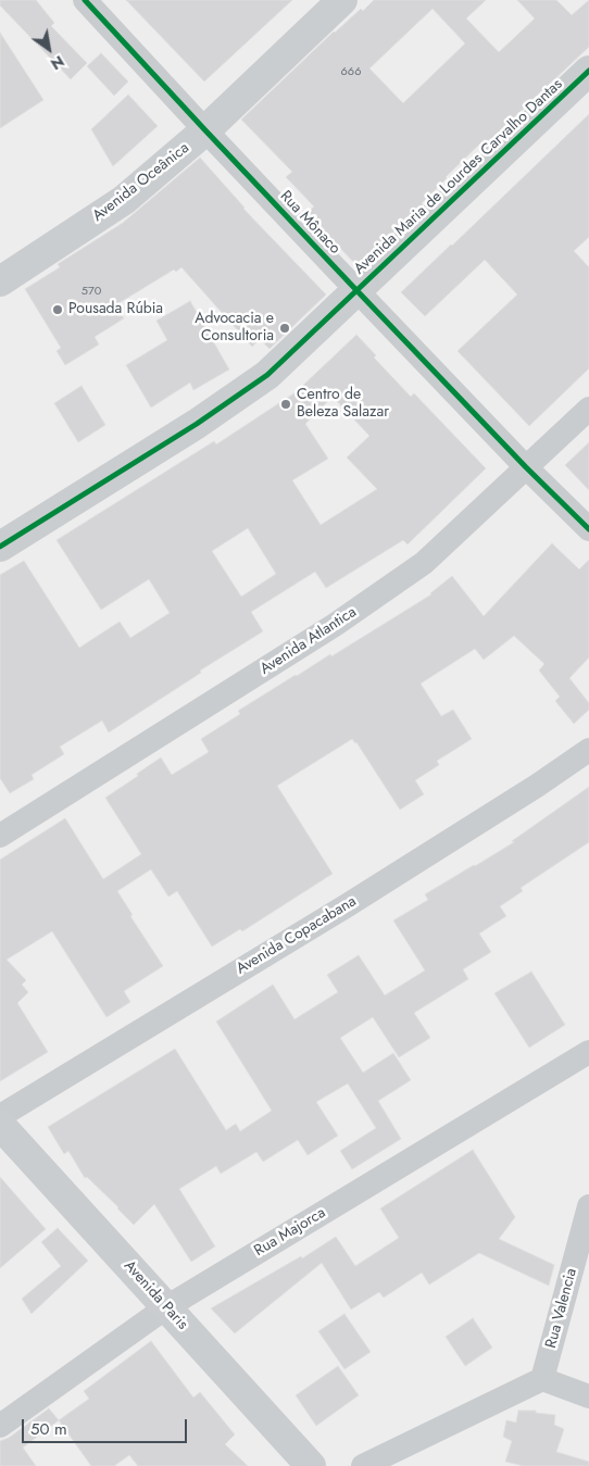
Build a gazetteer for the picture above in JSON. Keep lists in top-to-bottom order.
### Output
{
  "streets": {
    "street": [
      "Avenida Maria de Lourdes Carvalho Dantas",
      "Avenida Oceânica",
      "Rua Mônaco",
      "Avenida Atlantica",
      "Avenida Copacabana",
      "Rua Majorca",
      "Avenida Paris",
      "Rua Valencia"
    ]
  },
  "crossings": [
    ["Avenida Maria de Lourdes Carvalho Dantas", "Rua Mônaco"],
    ["Avenida Oceânica", "Rua Mônaco"],
    ["Rua Mônaco", "Avenida Atlantica"],
    ["Rua Majorca", "Avenida Paris"]
  ],
  "places": ["Pousada Rúbia", "Advocacia e Consultoria", "Centro de Beleza Salazar"],
  "house_numbers": ["666", "570"],
  "scale_bar": "50 m",
  "north": "bottom right"
}
